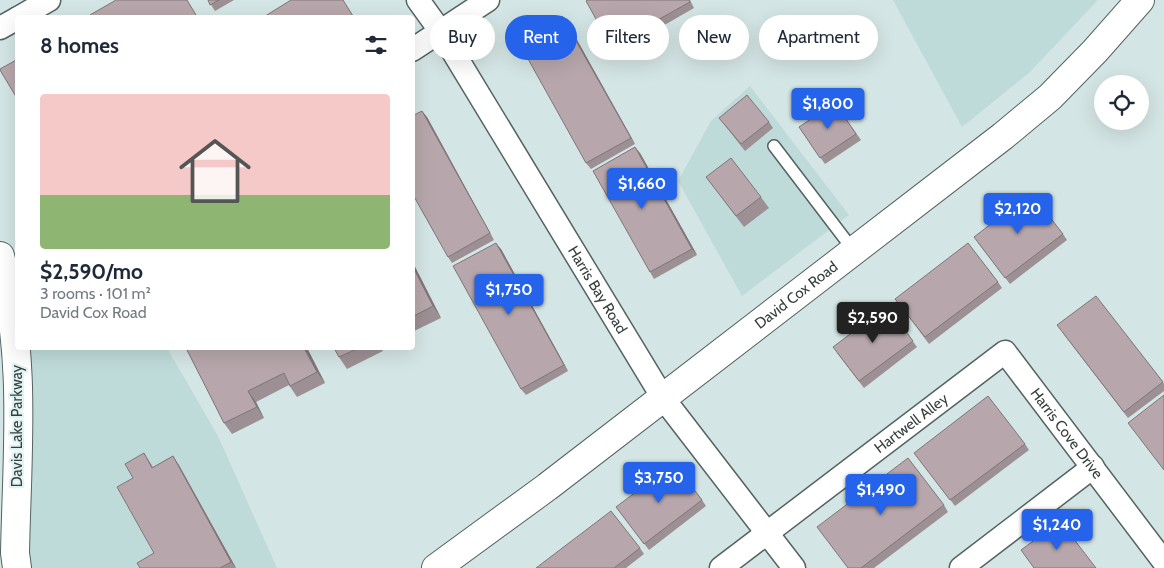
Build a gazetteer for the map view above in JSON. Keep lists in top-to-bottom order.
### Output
{
  "streets": {
    "main road": ["David Cox Road", "Davis Lake Parkway"],
    "street": ["Harris Bay Road", "Hartwell Alley", "Harris Cove Drive"]
  },
  "crossings": [
    ["Harris Bay Road", "David Cox Road"],
    ["Harris Bay Road", "Hartwell Alley"],
    ["Hartwell Alley", "Harris Cove Drive"]
  ],
  "page": {
    "chip": [
      "Buy",
      "Rent",
      "Filters",
      "New",
      "Apartment"
    ],
    "heading": "8 homes",
    "list": [
      {
        "name": "$2,590/mo",
        "note": "3 rooms · 101 m² · David Cox Road"
      }
    ],
    "price": [
      "$1,800",
      "$1,660",
      "$2,120",
      "$1,750",
      "$2,590",
      "$3,750",
      "$1,490",
      "$1,240"
    ]
  }
}
